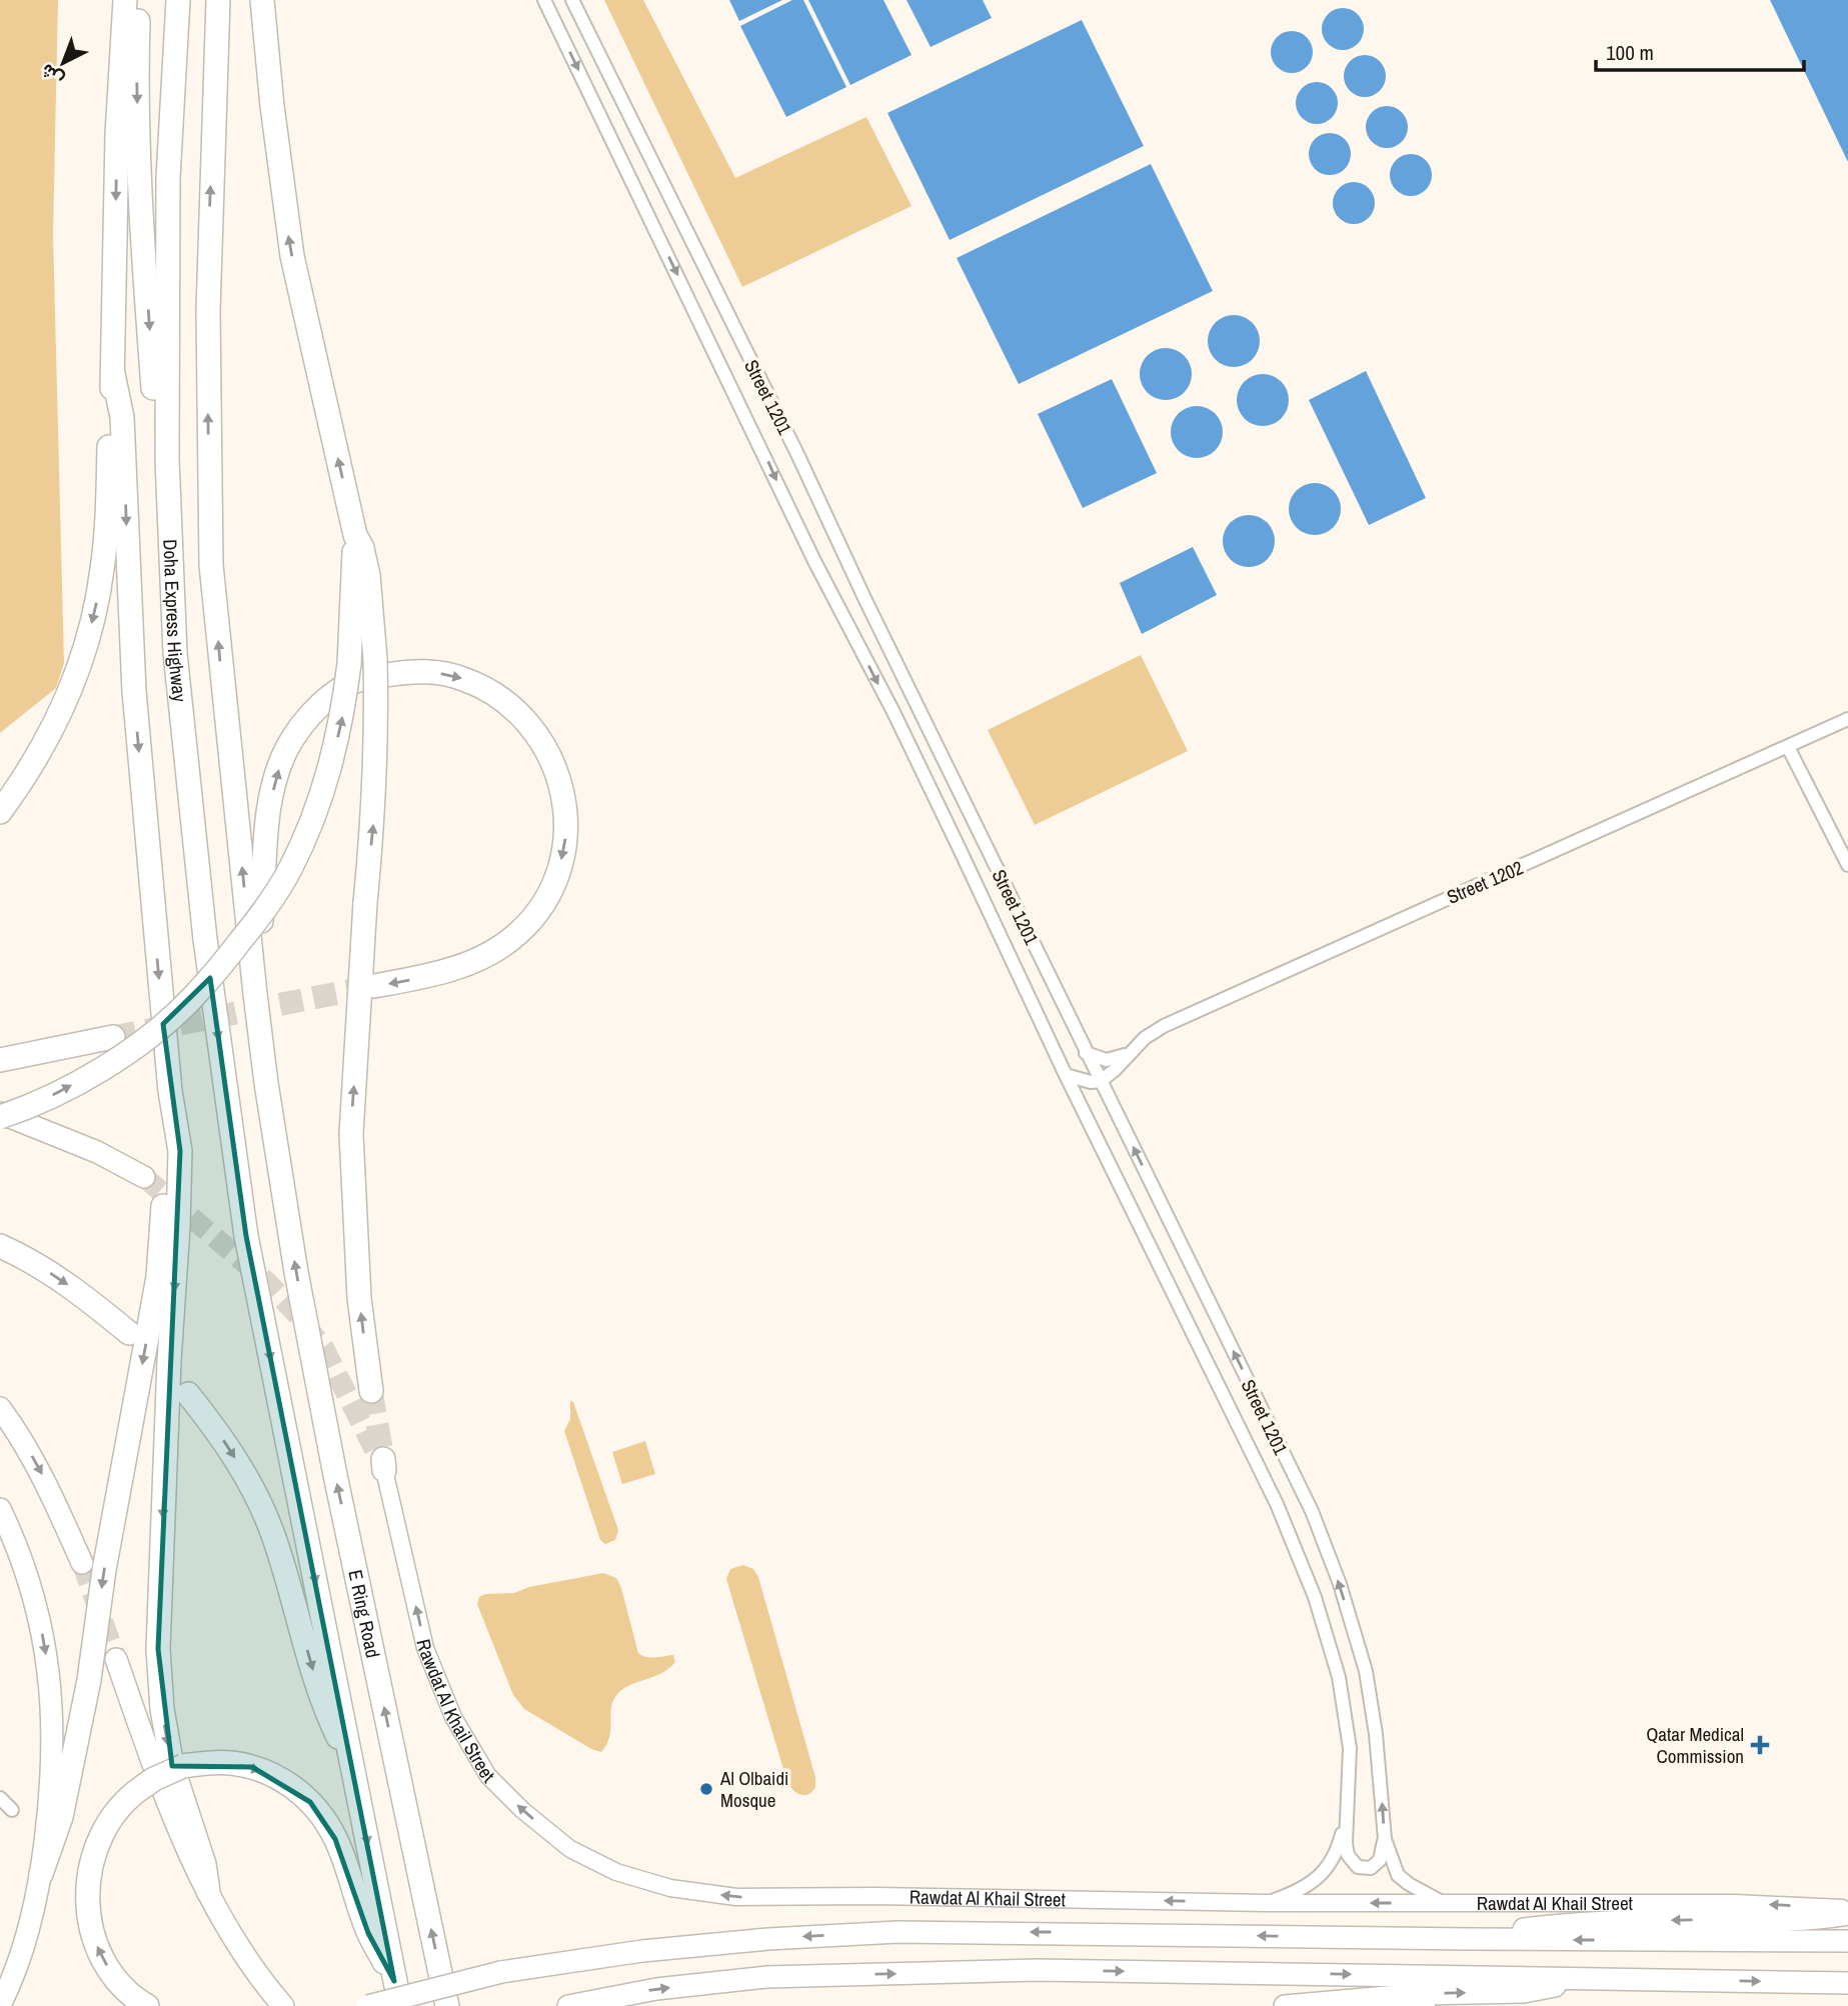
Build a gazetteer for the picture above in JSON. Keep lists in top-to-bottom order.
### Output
{
  "streets": {
    "highway": ["Doha Express Highway", "E Ring Road"],
    "main road": ["Rawdat Al Khail Street"],
    "street": ["Street 1201", "Street 1202"]
  },
  "crossings": [
    ["Street 1201", "Street 1202"],
    ["Street 1201", "Rawdat Al Khail Street"],
    ["Doha Express Highway", "E Ring Road"]
  ],
  "one_way": ["Rawdat Al Khail Street"],
  "places": {
    "health": ["Qatar Medical Commission"],
    "other": ["Al Olbaidi Mosque"]
  },
  "scale_bar": "100 m",
  "north": "bottom left"
}
